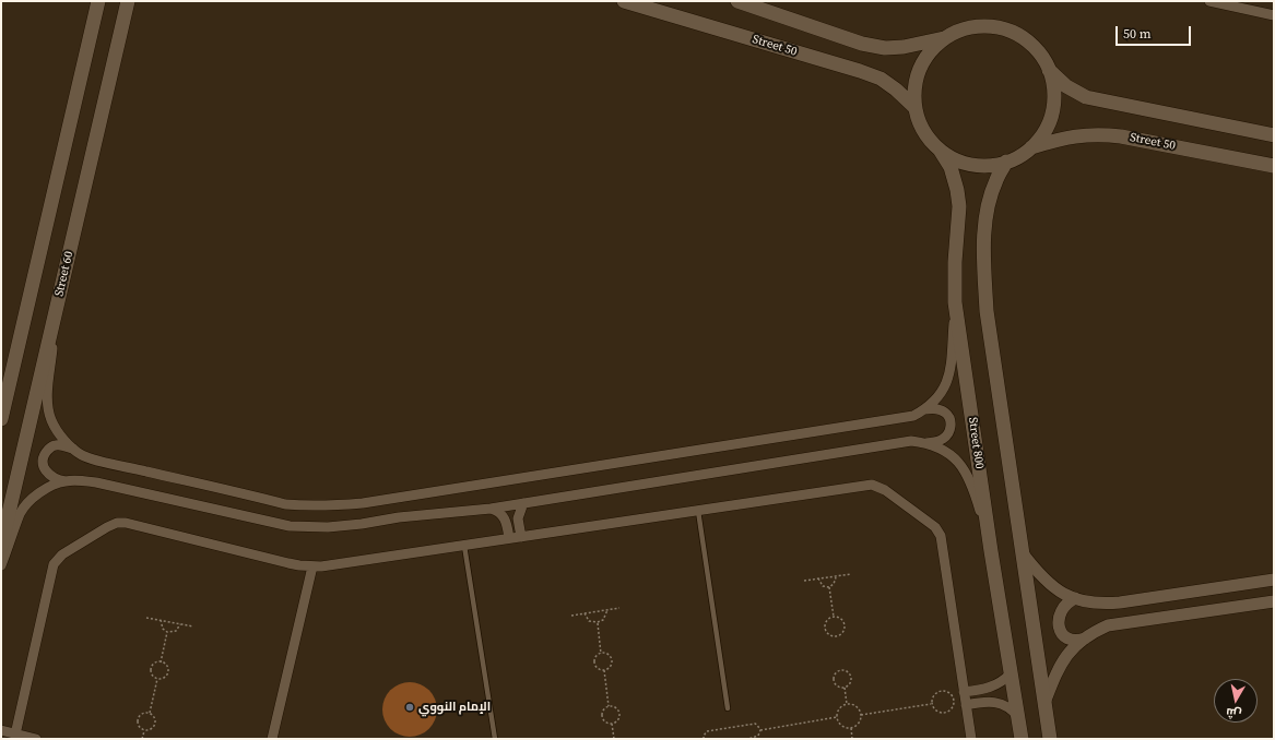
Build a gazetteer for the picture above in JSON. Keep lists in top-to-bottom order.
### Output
{
  "streets": {
    "main road": ["Street 50", "Street 60", "Street 800"]
  },
  "crossings": [
    ["Street 50", "Street 800"]
  ],
  "places": ["الإمام النووي"],
  "scale_bar": "50 m",
  "north": "bottom"
}
